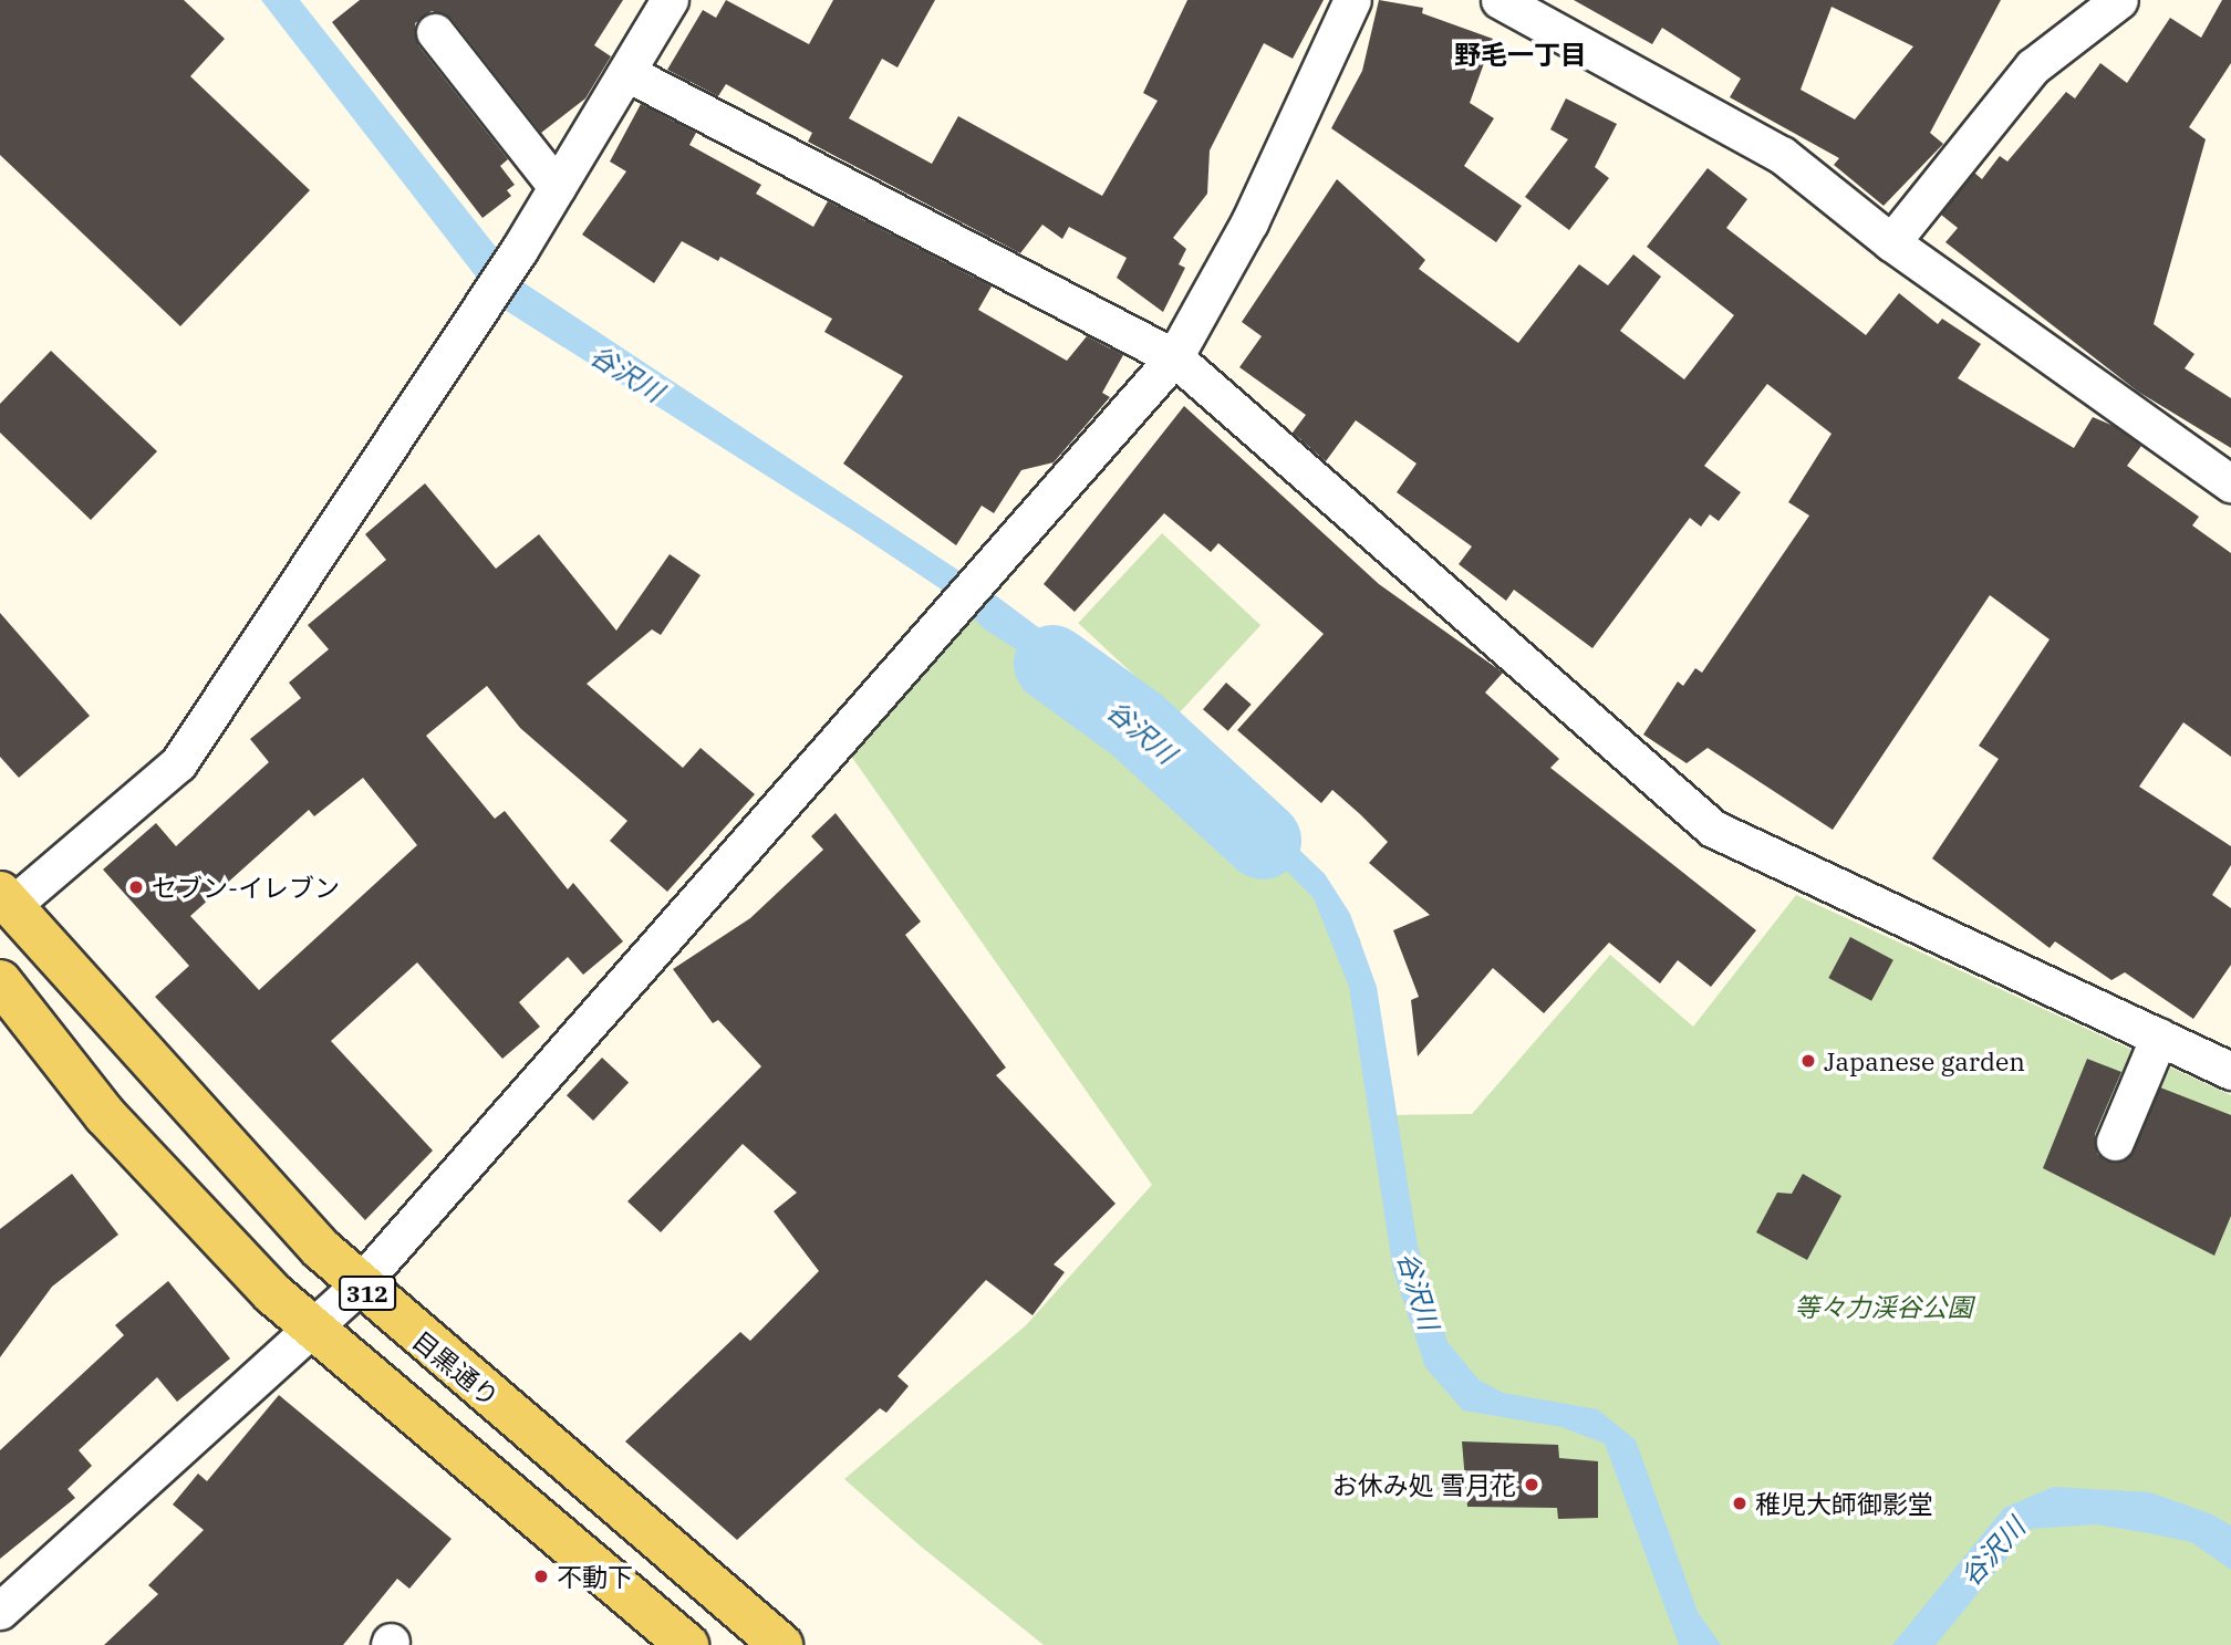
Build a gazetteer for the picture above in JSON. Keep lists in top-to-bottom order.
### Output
{
  "streets": {
    "main road": ["312", "目黒通り"]
  },
  "districts": ["野毛一丁目"],
  "water": ["谷沢川"],
  "parks": ["等々力渓谷公園"],
  "places": [
    "セブン-イレブン",
    "Japanese garden",
    "お休み処 雪月花",
    "稚児大師御影堂",
    "不動下"
  ]
}
